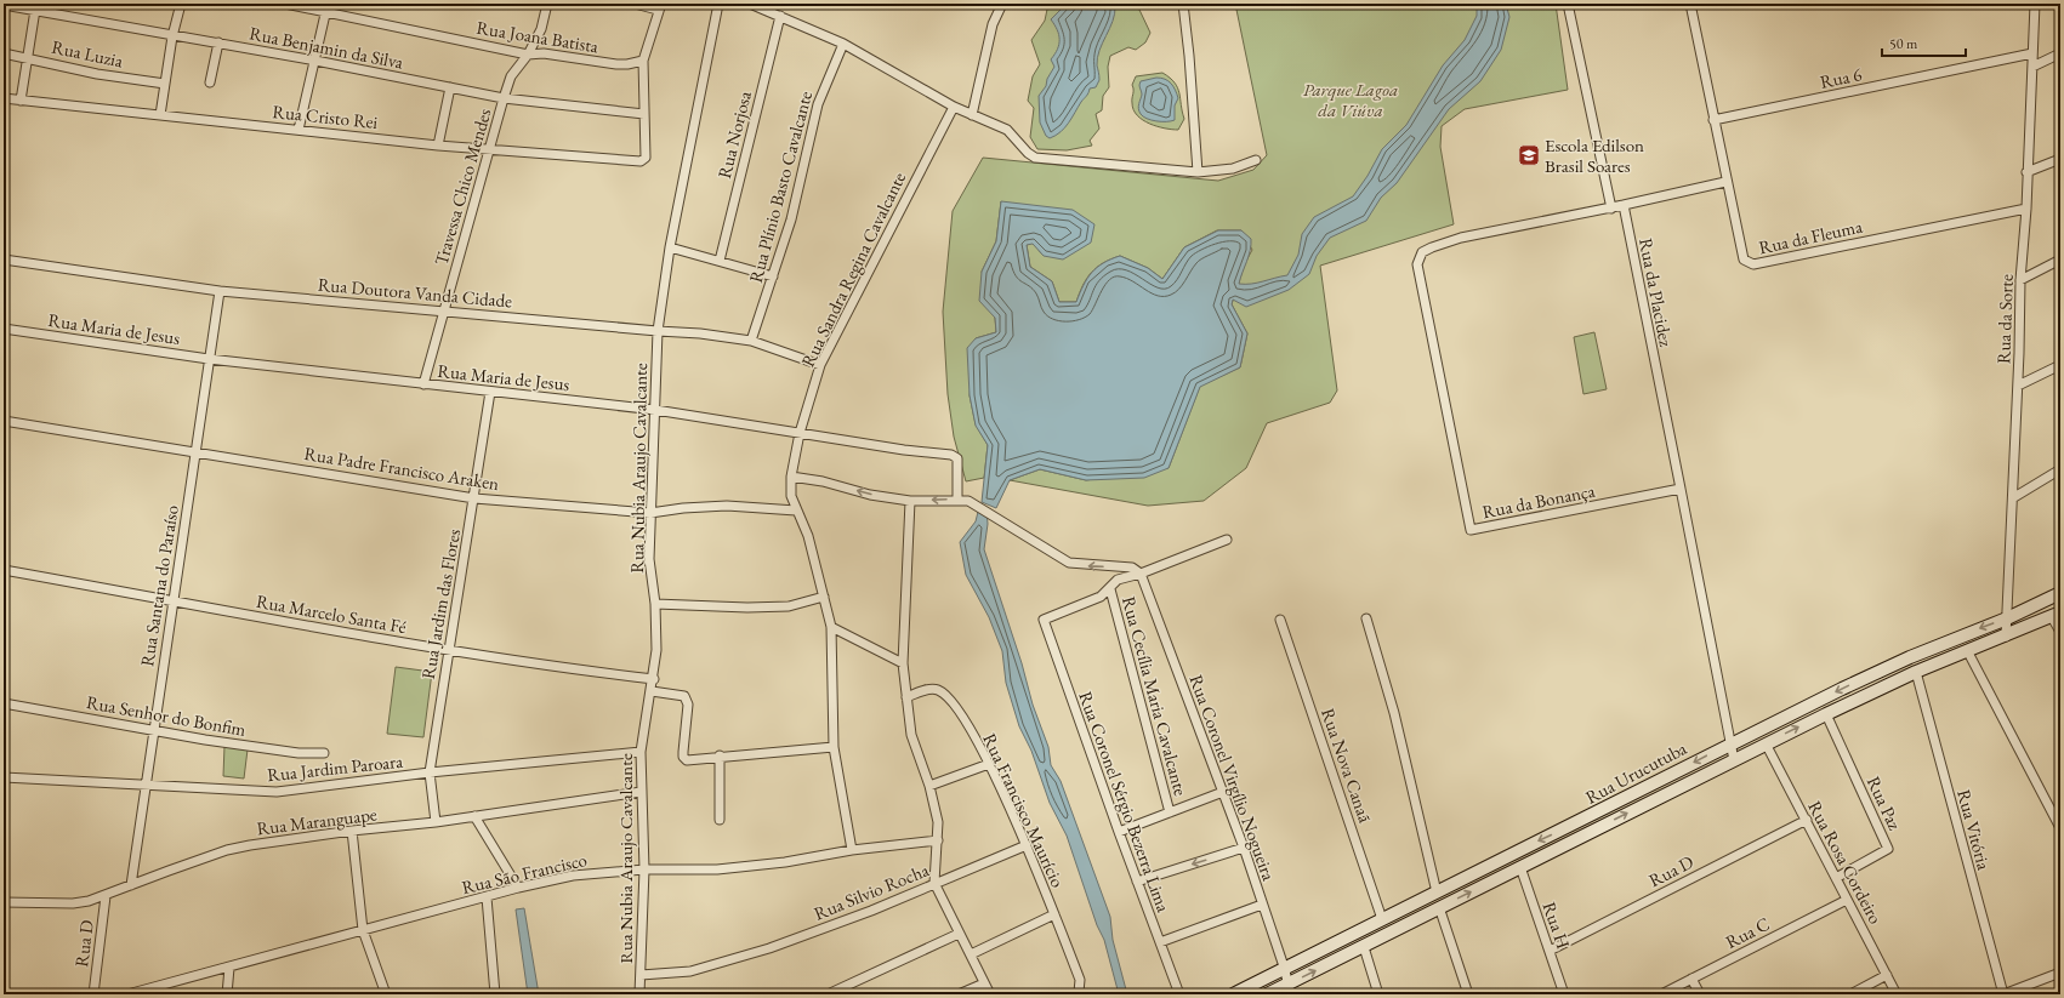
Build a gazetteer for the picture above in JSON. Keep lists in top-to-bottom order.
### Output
{
  "streets": {
    "street": [
      "Rua Joana Batista",
      "Rua Benjamin da Silva",
      "Rua Luzia",
      "Rua 6",
      "Rua Cristo Rei",
      "Rua Norjosa",
      "Travessa Chico Mendes",
      "Rua Plínio Basto Cavalcante",
      "Rua da Fleuma",
      "Rua Sandra Regina Cavalcante",
      "Rua Doutora Vanda Cidade",
      "Rua da Placidez",
      "Rua da Sorte",
      "Rua Maria de Jesus",
      "Rua Padre Francisco Araken",
      "Rua Nubia Araujo Cavalcante",
      "Rua da Bonança",
      "Rua Santana do Paraíso",
      "Rua Jardim das Flores",
      "Rua Marcelo Santa Fé",
      "Rua Cecília Maria Cavalcante",
      "Rua Senhor do Bonfim",
      "Rua Nova Canaã",
      "Rua Jardim Paroara",
      "Rua Urucutuba",
      "Rua Coronel Virgílio Nogueira",
      "Rua Coronel Sérgio Bezerra Lima",
      "Rua Paz",
      "Rua Francisco Maurício",
      "Rua Maranguape",
      "Rua Vitória",
      "Rua Rosa Cordeiro",
      "Rua D",
      "Rua São Francisco",
      "Rua Silvio Rocha",
      "Rua H",
      "Rua C"
    ]
  },
  "crossings": [
    ["Rua Joana Batista", "Travessa Chico Mendes"],
    ["Rua Benjamin da Silva", "Rua Cristo Rei"],
    ["Rua Benjamin da Silva", "Travessa Chico Mendes"],
    ["Rua 6", "Rua da Fleuma"],
    ["Rua 6", "Rua da Sorte"],
    ["Rua Cristo Rei", "Travessa Chico Mendes"],
    ["Travessa Chico Mendes", "Rua Doutora Vanda Cidade"],
    ["Travessa Chico Mendes", "Rua Maria de Jesus"],
    ["Rua Plínio Basto Cavalcante", "Rua Doutora Vanda Cidade"],
    ["Rua da Fleuma", "Rua da Sorte"],
    ["Rua Sandra Regina Cavalcante", "Rua Doutora Vanda Cidade"],
    ["Rua Sandra Regina Cavalcante", "Rua Maria de Jesus"],
    ["Rua Sandra Regina Cavalcante", "Rua Padre Francisco Araken"],
    ["Rua Sandra Regina Cavalcante", "Rua São Francisco"],
    ["Rua Doutora Vanda Cidade", "Rua Nubia Araujo Cavalcante"],
    ["Rua Doutora Vanda Cidade", "Rua Santana do Paraíso"],
    ["Rua da Placidez", "Rua da Bonança"],
    ["Rua da Sorte", "Rua Urucutuba"],
    ["Rua Maria de Jesus", "Rua Nubia Araujo Cavalcante"],
    ["Rua Maria de Jesus", "Rua Santana do Paraíso"],
    ["Rua Maria de Jesus", "Rua Jardim das Flores"],
    ["Rua Padre Francisco Araken", "Rua Nubia Araujo Cavalcante"],
    ["Rua Padre Francisco Araken", "Rua Santana do Paraíso"],
    ["Rua Padre Francisco Araken", "Rua Jardim das Flores"],
    ["Rua Nubia Araujo Cavalcante", "Rua Marcelo Santa Fé"],
    ["Rua Nubia Araujo Cavalcante", "Rua Jardim Paroara"],
    ["Rua Nubia Araujo Cavalcante", "Rua Maranguape"],
    ["Rua Nubia Araujo Cavalcante", "Rua São Francisco"],
    ["Rua Nubia Araujo Cavalcante", "Rua Silvio Rocha"],
    ["Rua Santana do Paraíso", "Rua Marcelo Santa Fé"],
    ["Rua Santana do Paraíso", "Rua Senhor do Bonfim"],
    ["Rua Santana do Paraíso", "Rua Jardim Paroara"],
    ["Rua Santana do Paraíso", "Rua Maranguape"],
    ["Rua Jardim das Flores", "Rua Marcelo Santa Fé"],
    ["Rua Jardim das Flores", "Rua Jardim Paroara"],
    ["Rua Jardim das Flores", "Rua Maranguape"],
    ["Rua Cecília Maria Cavalcante", "Rua Coronel Sérgio Bezerra Lima"],
    ["Rua Nova Canaã", "Rua Urucutuba"],
    ["Rua Urucutuba", "Rua Coronel Virgílio Nogueira"],
    ["Rua Urucutuba", "Rua Paz"],
    ["Rua Urucutuba", "Rua Vitória"],
    ["Rua Urucutuba", "Rua Rosa Cordeiro"],
    ["Rua Urucutuba", "Rua H"],
    ["Rua Paz", "Rua Rosa Cordeiro"],
    ["Rua Francisco Maurício", "Rua Silvio Rocha"],
    ["Rua Maranguape", "Rua D"],
    ["Rua Rosa Cordeiro", "Rua D"],
    ["Rua Rosa Cordeiro", "Rua C"],
    ["Rua D", "Rua H"]
  ],
  "parks": ["Parque Lagoa da Viúva"],
  "places": {
    "school or university": ["Escola Edilson Brasil Soares"]
  },
  "scale_bar": "50 m"
}
